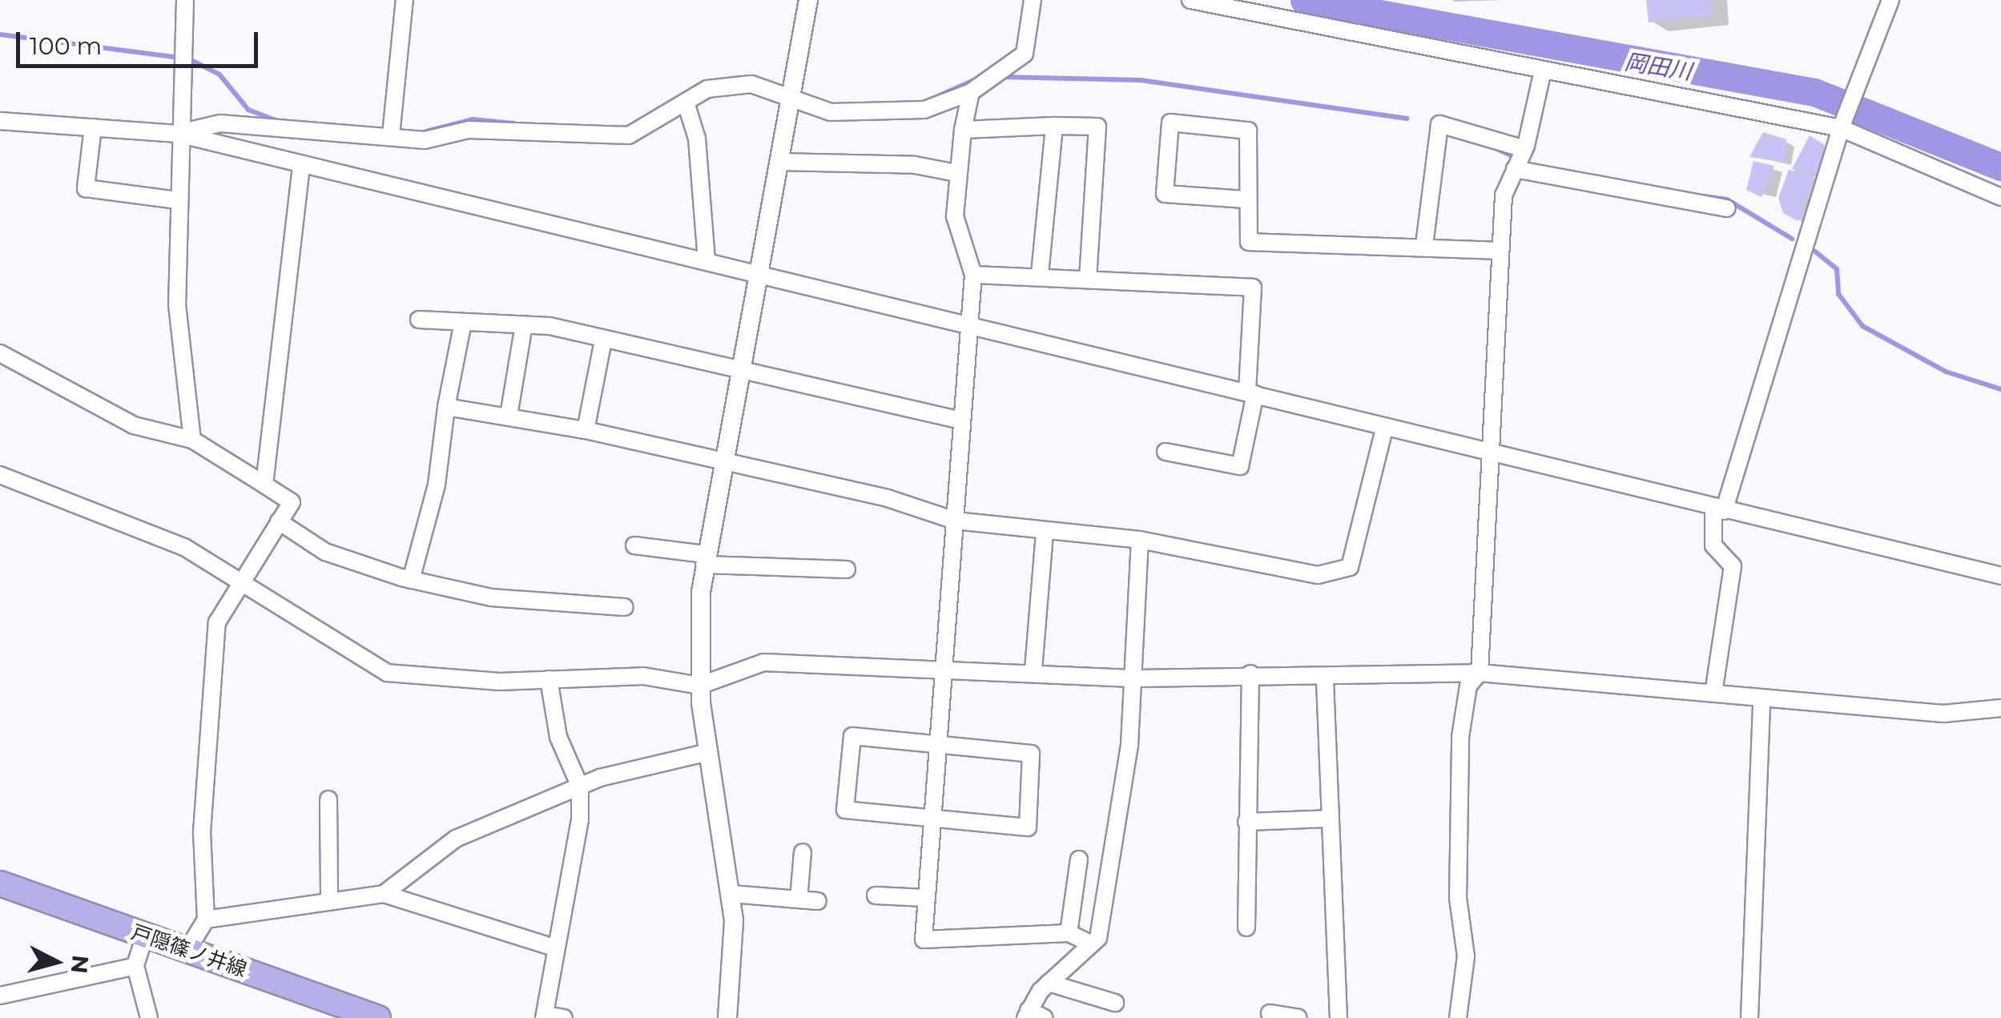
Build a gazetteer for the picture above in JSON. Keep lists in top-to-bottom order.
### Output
{
  "streets": {
    "main road": ["戸隠篠ノ井線"]
  },
  "water": ["岡田川"],
  "scale_bar": "100 m",
  "north": "right"
}
